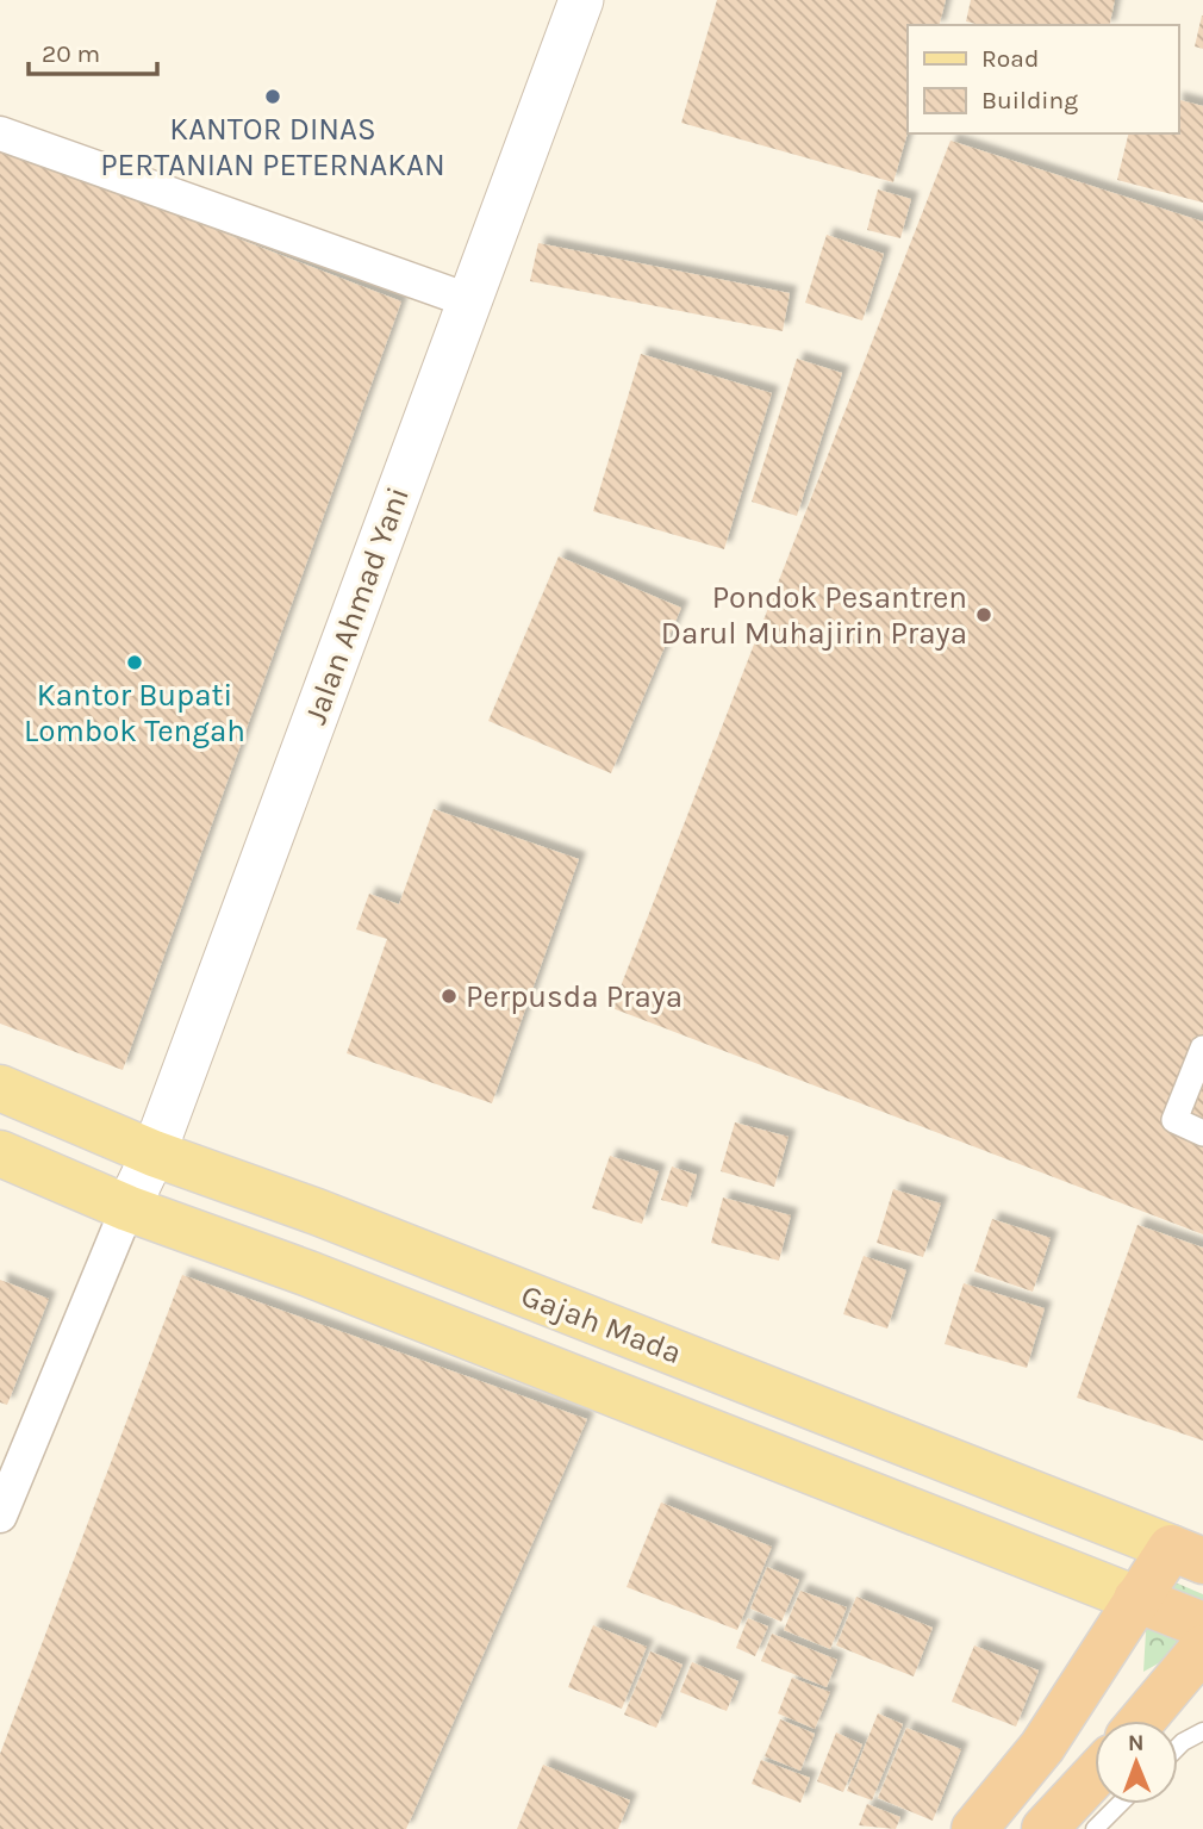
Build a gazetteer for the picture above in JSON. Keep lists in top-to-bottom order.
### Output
{
  "streets": {
    "highway": ["Gajah Mada"],
    "street": ["Jalan Ahmad Yani"]
  },
  "crossings": [
    ["Jalan Ahmad Yani", "Gajah Mada"]
  ],
  "places": [
    "KANTOR DINAS PERTANIAN PETERNAKAN",
    "Pondok Pesantren Darul Muhajirin Praya",
    "Kantor Bupati Lombok Tengah",
    "Perpusda Praya"
  ],
  "legend": ["Road", "Building"],
  "scale_bar": "20 m",
  "north": "top"
}
